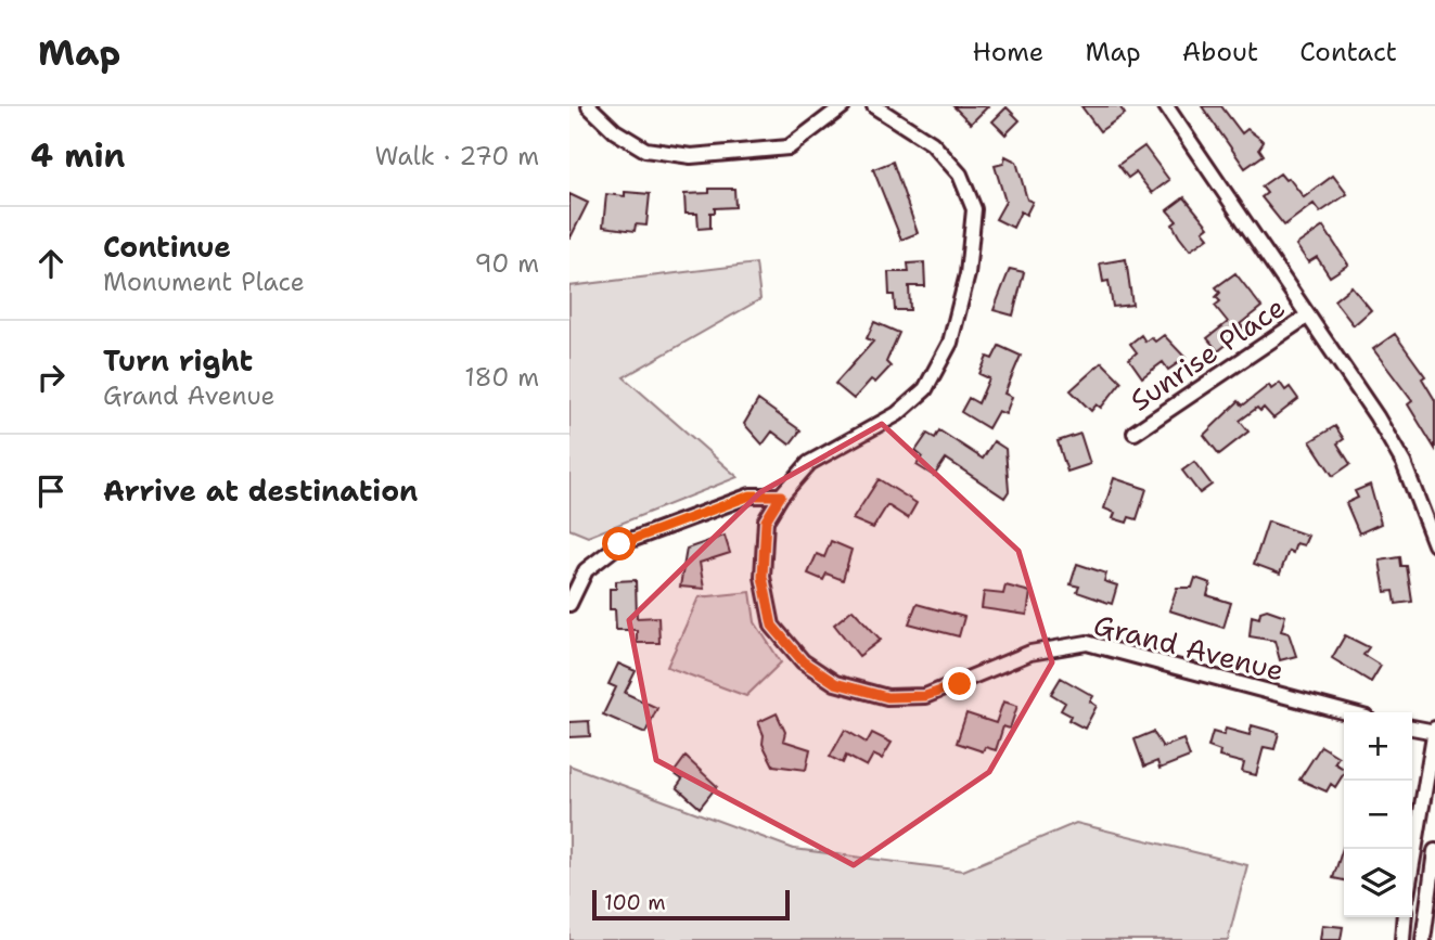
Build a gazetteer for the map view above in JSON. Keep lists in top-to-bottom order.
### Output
{
  "streets": {
    "street": ["Sunrise Place", "Grand Avenue"]
  },
  "scale_bar": "100 m",
  "page": {
    "header": "Map",
    "nav": [
      "Home",
      "Map",
      "About",
      "Contact"
    ],
    "heading": ["4 min", "Walk · 270 m"],
    "list": [
      ["Continue", "Monument Place", "90 m"],
      ["Turn right", "Grand Avenue", "180 m"],
      "Arrive at destination"
    ],
    "map_buttons": ["+", "−"],
    "scale": "100 m"
  }
}
